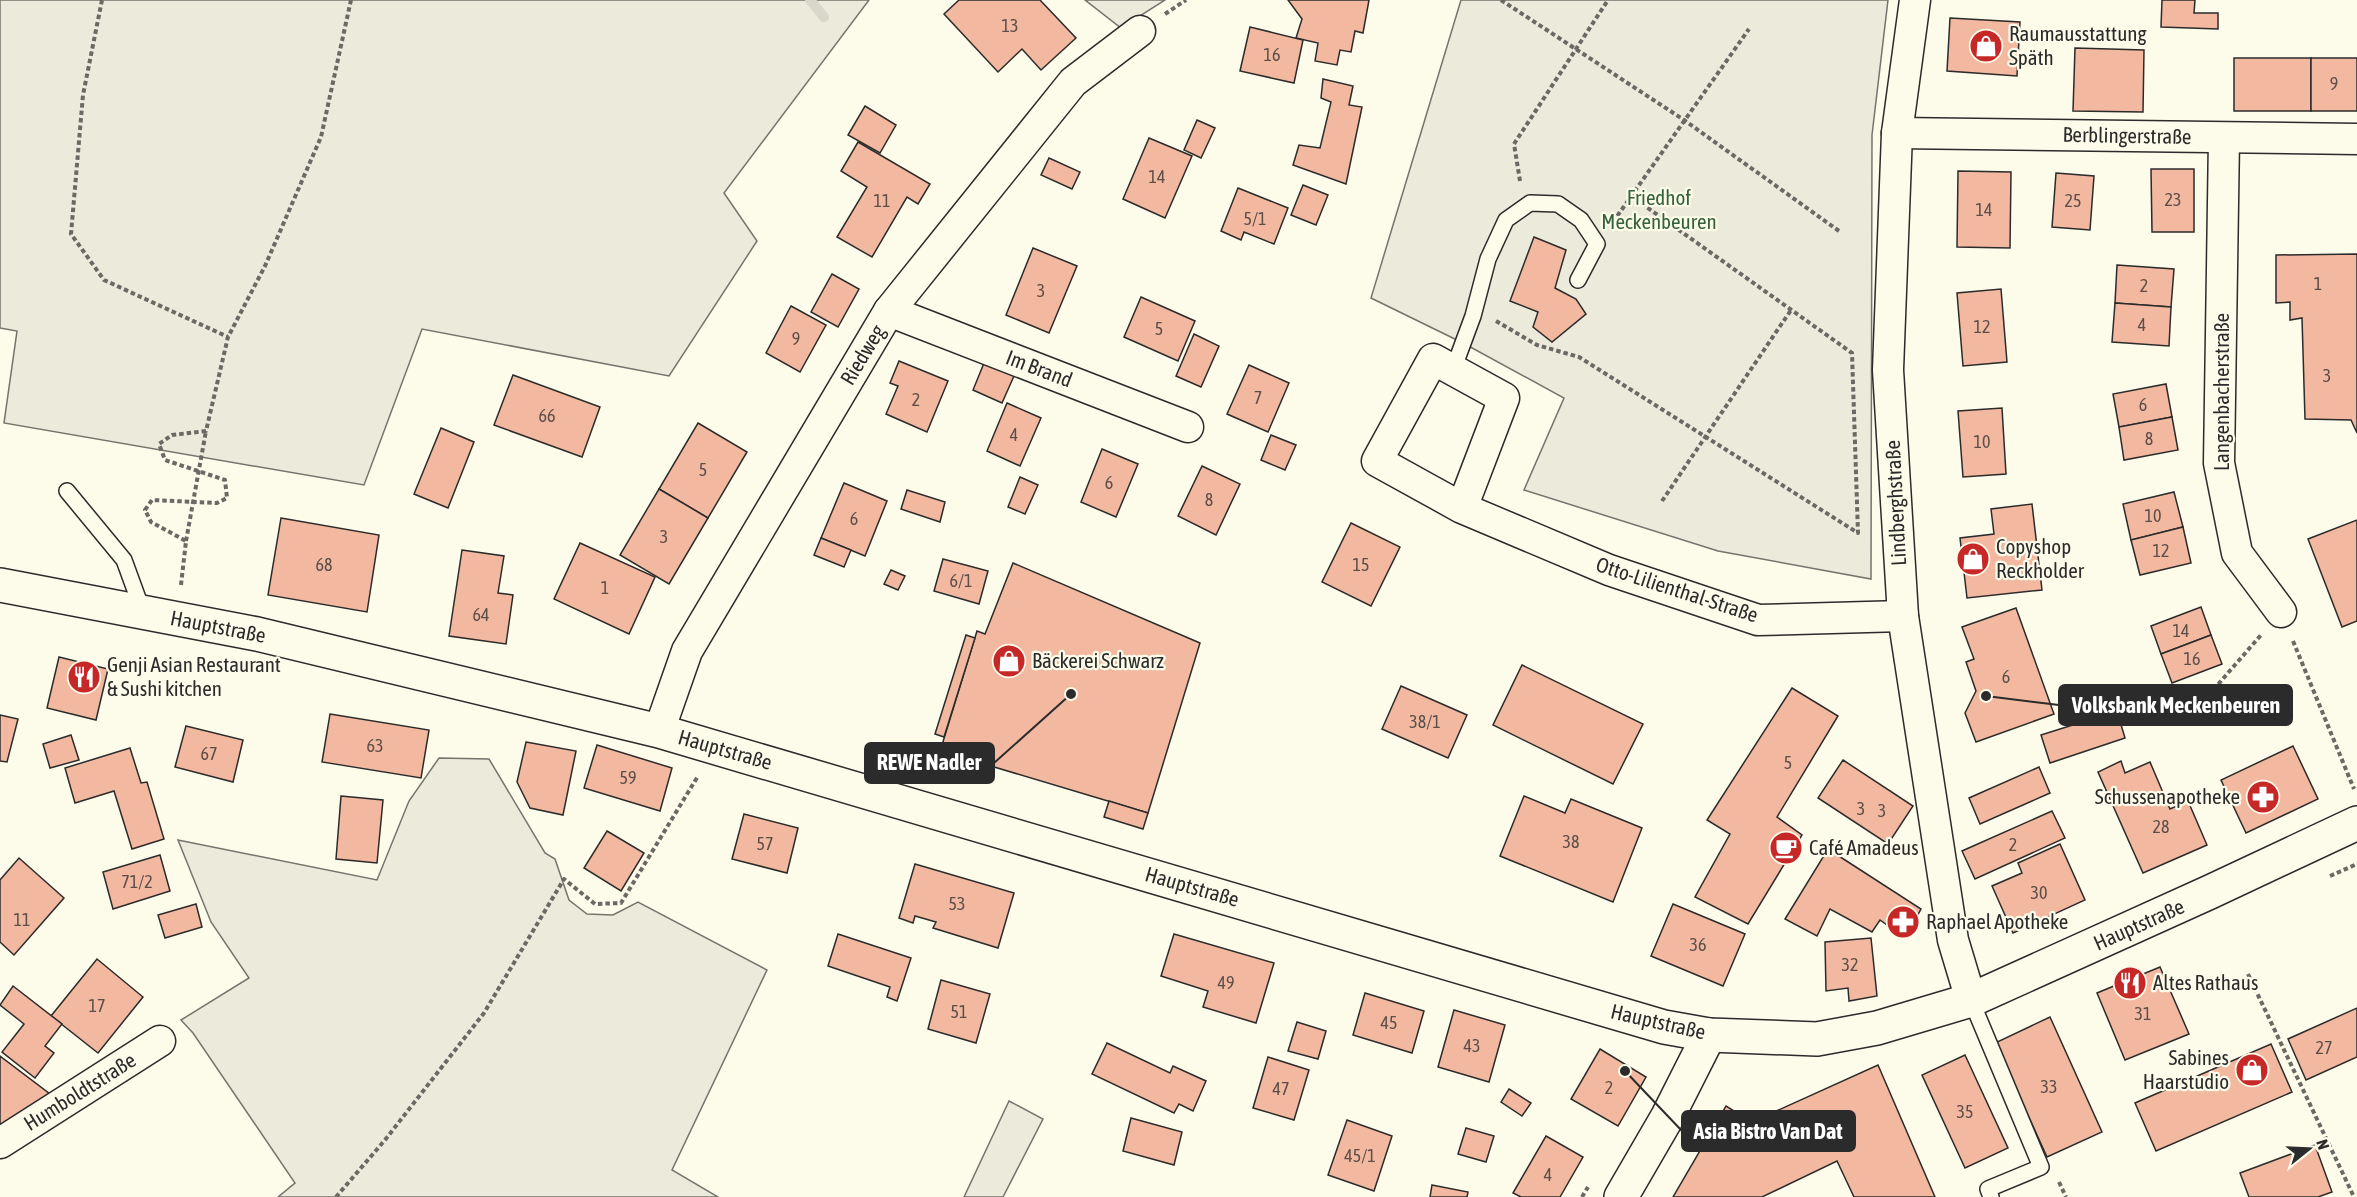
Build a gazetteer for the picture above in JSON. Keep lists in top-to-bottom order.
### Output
{
  "streets": {
    "main road": ["Hauptstraße"],
    "street": [
      "Berblingerstraße",
      "Riedweg",
      "Im Brand",
      "Langenbacherstraße",
      "Lindberghstraße",
      "Otto-Lilienthal-Straße",
      "Humboldtstraße"
    ]
  },
  "crossings": [
    ["Berblingerstraße", "Langenbacherstraße"],
    ["Berblingerstraße", "Lindberghstraße"],
    ["Riedweg", "Im Brand"],
    ["Riedweg", "Hauptstraße"],
    ["Lindberghstraße", "Otto-Lilienthal-Straße"],
    ["Lindberghstraße", "Hauptstraße"]
  ],
  "parks": ["Friedhof Meckenbeuren"],
  "places": {
    "shop": [
      "Raumausstattung Späth",
      "Copyshop Reckholder",
      "Bäckerei Schwarz",
      "Sabines Haarstudio"
    ],
    "restaurant": ["Genji Asian Restaurant & Sushi kitchen", "Altes Rathaus"],
    "other": ["REWE Nadler", "Volksbank Meckenbeuren", "Asia Bistro Van Dat"],
    "pharmacy": ["Schussenapotheke", "Raphael Apotheke"],
    "cafe": ["Café Amadeus"]
  },
  "house_numbers": [
    "13",
    "16",
    "9",
    "14",
    "23",
    "11",
    "25",
    "14",
    "5/1",
    "1",
    "2",
    "3",
    "4",
    "12",
    "5",
    "9",
    "3",
    "7",
    "2",
    "6",
    "66",
    "4",
    "8",
    "10",
    "5",
    "6",
    "8",
    "10",
    "6",
    "3",
    "12",
    "68",
    "15",
    "6/1",
    "1",
    "64",
    "14",
    "16",
    "6",
    "38/1",
    "63",
    "67",
    "5",
    "59",
    "3",
    "3",
    "28",
    "38",
    "57",
    "2",
    "71/2",
    "30",
    "53",
    "11",
    "36",
    "32",
    "49",
    "17",
    "51",
    "31",
    "45",
    "43",
    "27",
    "33",
    "2",
    "47",
    "35",
    "45/1",
    "4"
  ],
  "north": "right"
}
